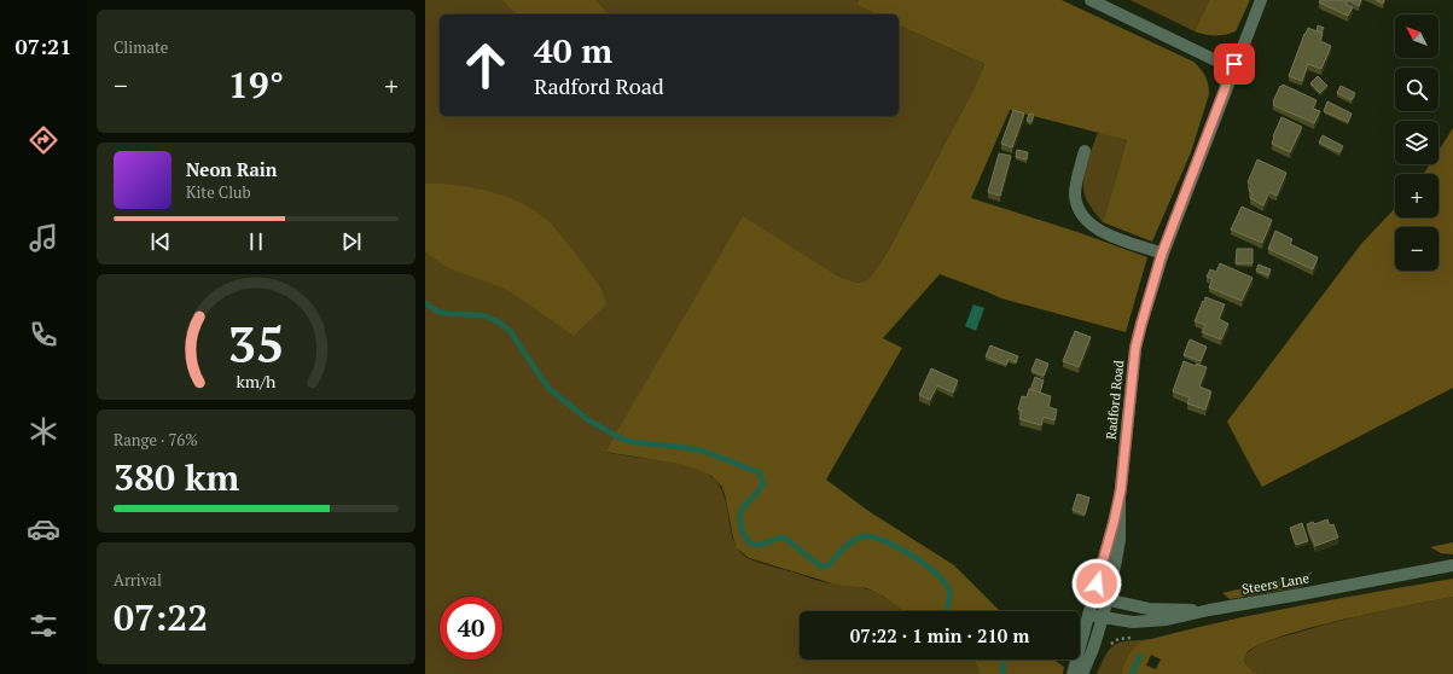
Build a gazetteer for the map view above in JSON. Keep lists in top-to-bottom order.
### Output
{
  "streets": {
    "street": ["Radford Road", "Steers Lane"]
  },
  "crossings": [
    ["Radford Road", "Steers Lane"]
  ],
  "north": "top left",
  "page": {
    "tabs": "07:21",
    "tile": [
      "Climate",
      ["Range · 76%", "380 km"],
      ["Arrival", "07:22"]
    ],
    "map_buttons": ["+", "−"],
    "turn": ["40 m", "Radford Road"],
    "heat": ["−", "19°", "+"],
    "song": ["Neon Rain", "Kite Club"],
    "limit": "40",
    "trip": "07:22 · 1 min · 210 m",
    "gauge": ["35", "km/h"]
  }
}
